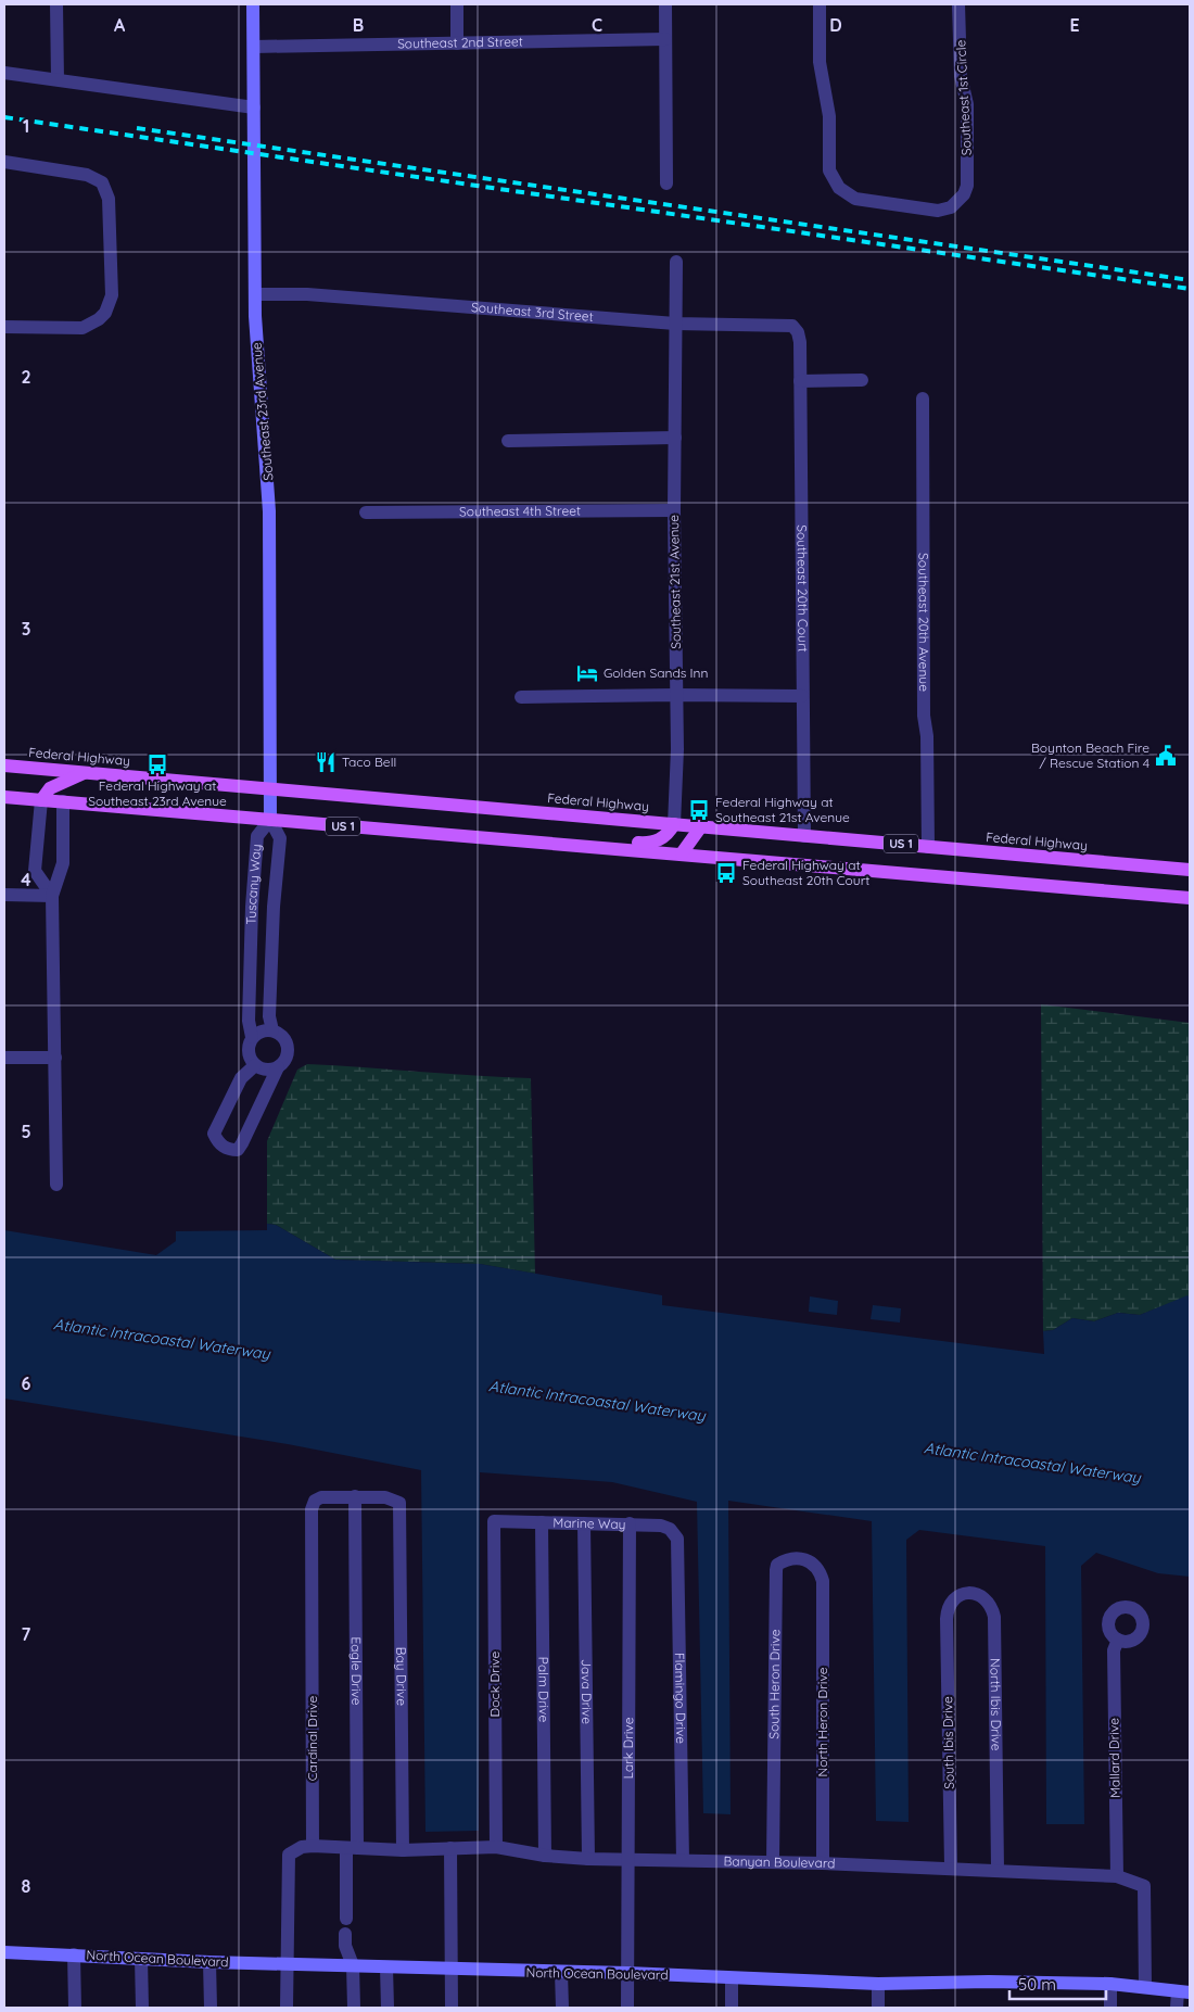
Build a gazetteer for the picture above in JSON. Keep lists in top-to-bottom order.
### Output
{
  "streets": {
    "main road": [
      "Southeast 23rd Avenue",
      "Federal Highway",
      "US 1",
      "North Ocean Boulevard"
    ],
    "street": [
      "Southeast 2nd Street",
      "Southeast 1st Circle",
      "Southeast 3rd Street",
      "Southeast 4th Street",
      "Southeast 21st Avenue",
      "Southeast 20th Court",
      "Southeast 20th Avenue",
      "Tuscany Way",
      "Marine Way",
      "Eagle Drive",
      "Bay Drive",
      "Dock Drive",
      "South Heron Drive",
      "Palm Drive",
      "Java Drive",
      "Flamingo Drive",
      "North Ibis Drive",
      "North Heron Drive",
      "Cardinal Drive",
      "South Ibis Drive",
      "Lark Drive",
      "Mallard Drive",
      "Banyan Boulevard"
    ]
  },
  "crossings": [
    ["Southeast 2nd Street", "Southeast 23rd Avenue"],
    ["Southeast 3rd Street", "Southeast 23rd Avenue"],
    ["Southeast 3rd Street", "Southeast 21st Avenue"],
    ["Southeast 3rd Street", "Southeast 20th Court"],
    ["Southeast 23rd Avenue", "Federal Highway"],
    ["Southeast 23rd Avenue", "US 1"],
    ["Southeast 23rd Avenue", "Tuscany Way"],
    ["Southeast 4th Street", "Southeast 21st Avenue"],
    ["Southeast 21st Avenue", "Federal Highway"],
    ["Southeast 20th Court", "Federal Highway"],
    ["Southeast 20th Avenue", "Federal Highway"],
    ["US 1", "Tuscany Way"],
    ["Marine Way", "Dock Drive"],
    ["Marine Way", "Palm Drive"],
    ["Marine Way", "Java Drive"],
    ["Marine Way", "Flamingo Drive"],
    ["Marine Way", "Lark Drive"],
    ["Eagle Drive", "Bay Drive"],
    ["Eagle Drive", "Cardinal Drive"],
    ["Eagle Drive", "Banyan Boulevard"],
    ["Bay Drive", "Cardinal Drive"],
    ["Bay Drive", "Banyan Boulevard"],
    ["Dock Drive", "Banyan Boulevard"],
    ["South Heron Drive", "North Heron Drive"],
    ["South Heron Drive", "Banyan Boulevard"],
    ["Palm Drive", "Banyan Boulevard"],
    ["Java Drive", "Banyan Boulevard"],
    ["Flamingo Drive", "Banyan Boulevard"],
    ["North Ibis Drive", "South Ibis Drive"],
    ["North Ibis Drive", "Banyan Boulevard"],
    ["North Heron Drive", "Banyan Boulevard"],
    ["Cardinal Drive", "Banyan Boulevard"],
    ["South Ibis Drive", "Banyan Boulevard"],
    ["Lark Drive", "Banyan Boulevard"],
    ["Lark Drive", "North Ocean Boulevard"],
    ["Mallard Drive", "Banyan Boulevard"],
    ["Banyan Boulevard", "North Ocean Boulevard"]
  ],
  "water": ["Atlantic Intracoastal Waterway"],
  "places": {
    "hotel": ["Golden Sands Inn"],
    "public building": ["Boynton Beach Fire / Rescue Station 4"],
    "restaurant": ["Taco Bell"],
    "bus stop": ["Federal Highway at Southeast 23rd Avenue", "Federal Highway at Southeast 21st Avenue", "Federal Highway at Southeast 20th Court"]
  },
  "scale_bar": "50 m",
  "grid": {
    "columns": [
      "A",
      "B",
      "C",
      "D",
      "E"
    ],
    "rows": [
      "1",
      "2",
      "3",
      "4",
      "5",
      "6",
      "7",
      "8"
    ]
  }
}
